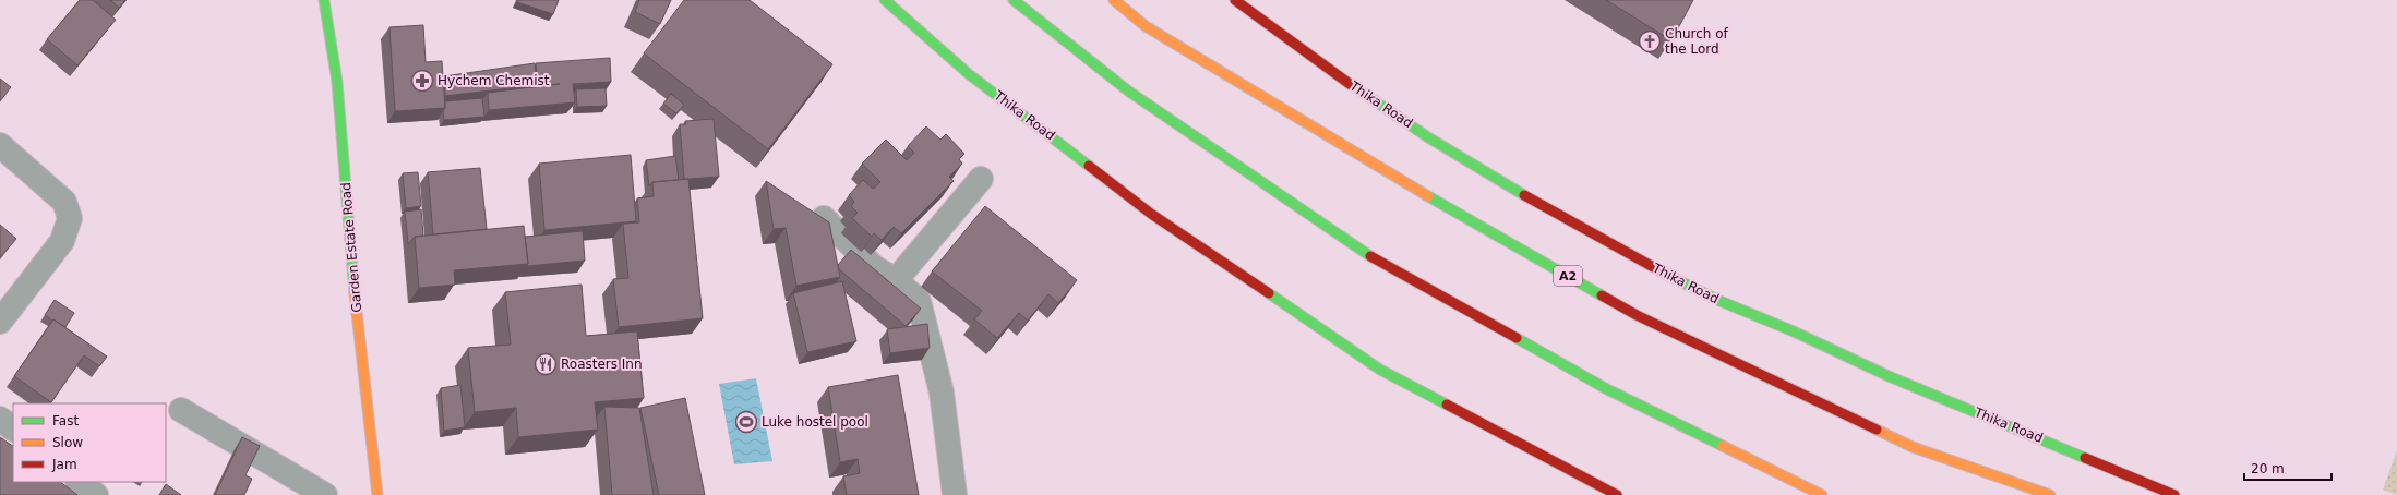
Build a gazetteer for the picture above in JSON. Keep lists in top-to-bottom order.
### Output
{
  "streets": {
    "main road": ["Thika Road", "Garden Estate Road", "A2"]
  },
  "places": {
    "church": ["Church of the Lord"],
    "pharmacy": ["Hychem Chemist"],
    "restaurant": ["Roasters Inn"],
    "sports": ["Luke hostel pool"]
  },
  "legend": ["Fast", "Slow", "Jam"],
  "scale_bar": "20 m"
}
